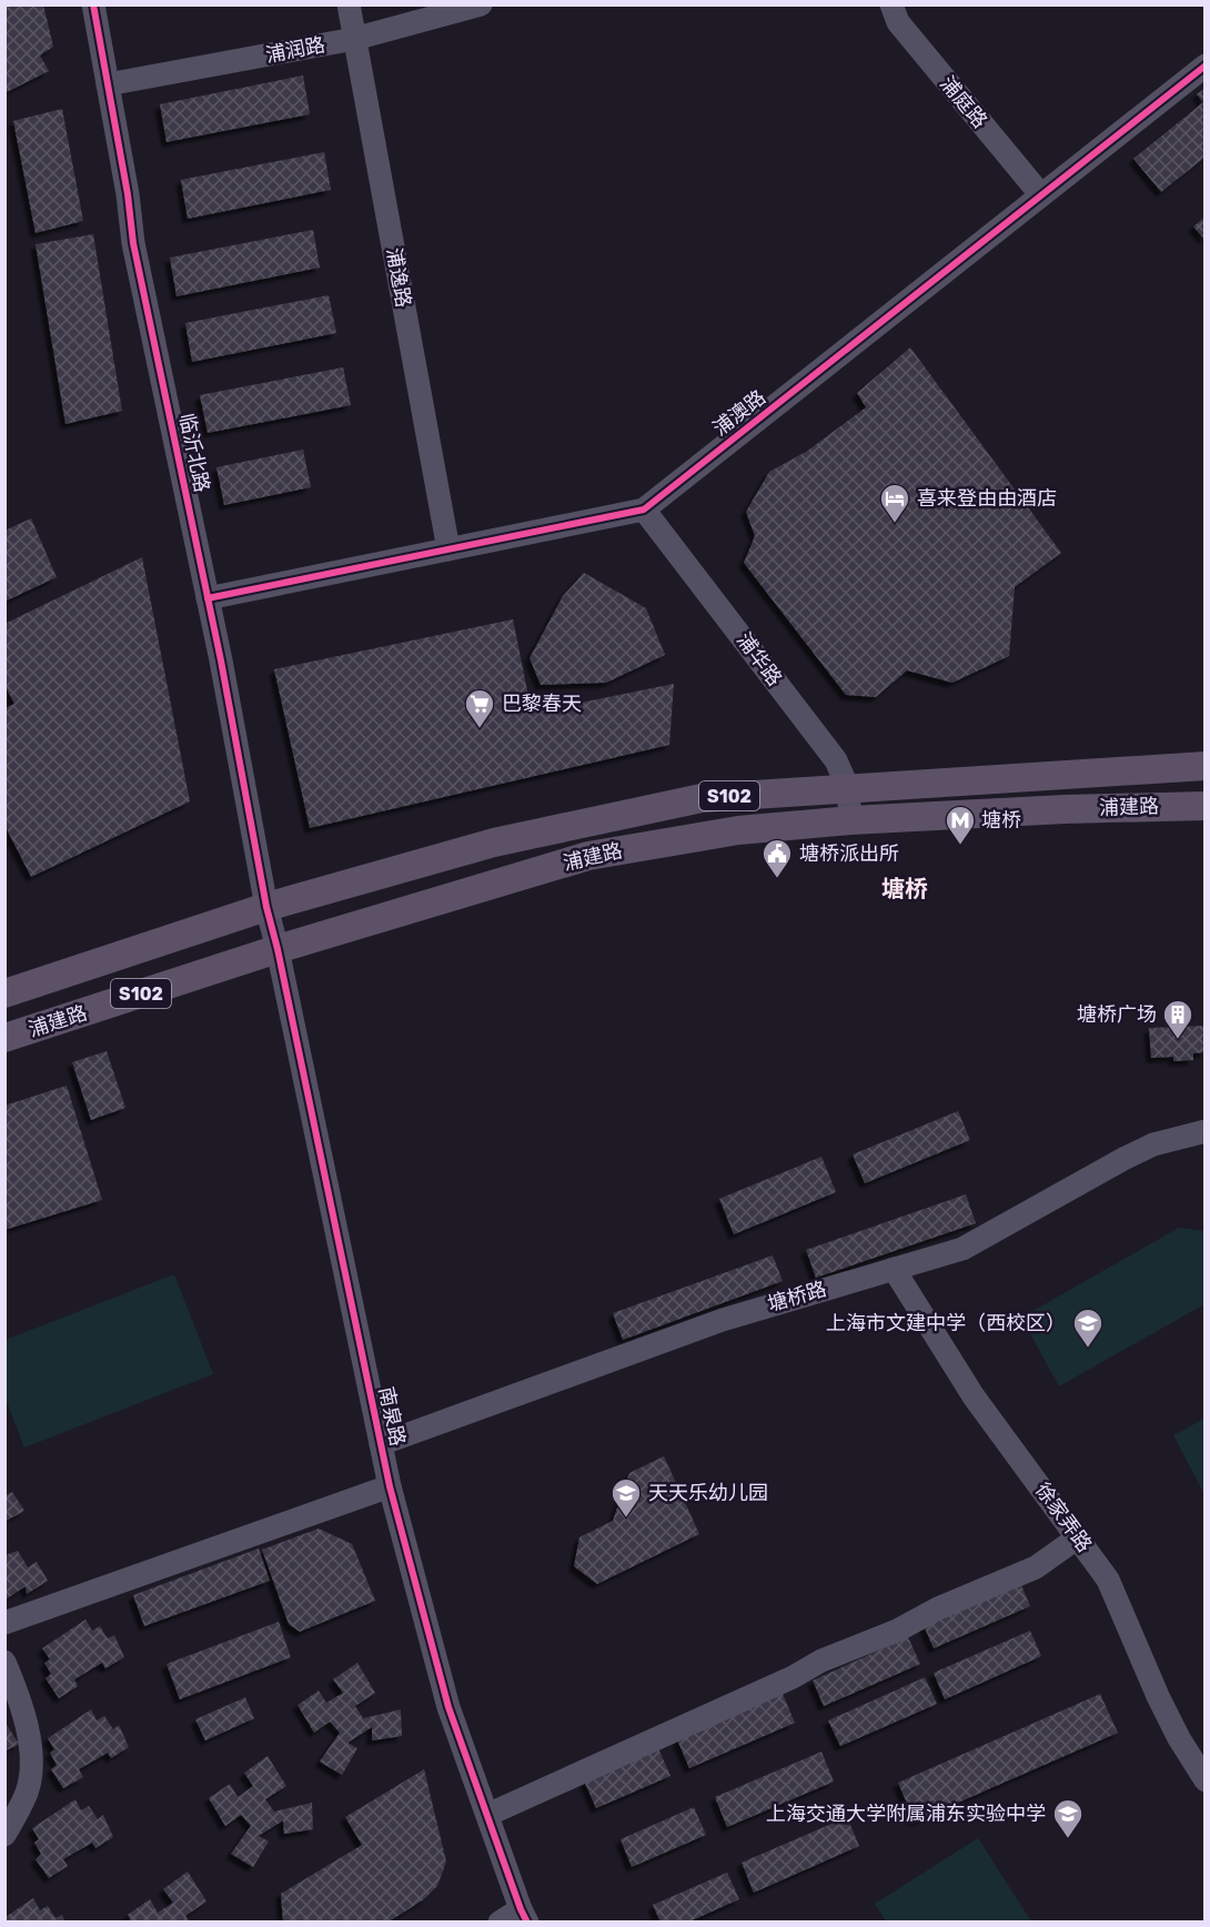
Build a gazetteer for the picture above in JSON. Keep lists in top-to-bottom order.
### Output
{
  "streets": {
    "main road": ["S102", "浦建路"],
    "street": [
      "浦润路",
      "浦庭路",
      "浦逸路",
      "浦澳路",
      "临沂北路",
      "浦华路",
      "塘桥路",
      "南泉路",
      "徐家弄路"
    ]
  },
  "crossings": [
    ["浦润路", "浦逸路"],
    ["浦润路", "临沂北路"],
    ["浦庭路", "浦澳路"],
    ["浦逸路", "浦澳路"],
    ["浦澳路", "临沂北路"],
    ["浦澳路", "浦华路"],
    ["临沂北路", "浦建路"],
    ["临沂北路", "南泉路"],
    ["浦华路", "浦建路"],
    ["浦建路", "南泉路"],
    ["塘桥路", "南泉路"],
    ["塘桥路", "徐家弄路"]
  ],
  "districts": ["塘桥"],
  "places": {
    "hotel": ["喜来登由由酒店"],
    "supermarket": ["巴黎春天"],
    "metro station": ["塘桥"],
    "public building": ["塘桥派出所"],
    "building": ["塘桥广场"],
    "school or university": ["上海市文建中学（西校区）", "天天乐幼儿园", "上海交通大学附属浦东实验中学"]
  }
}
